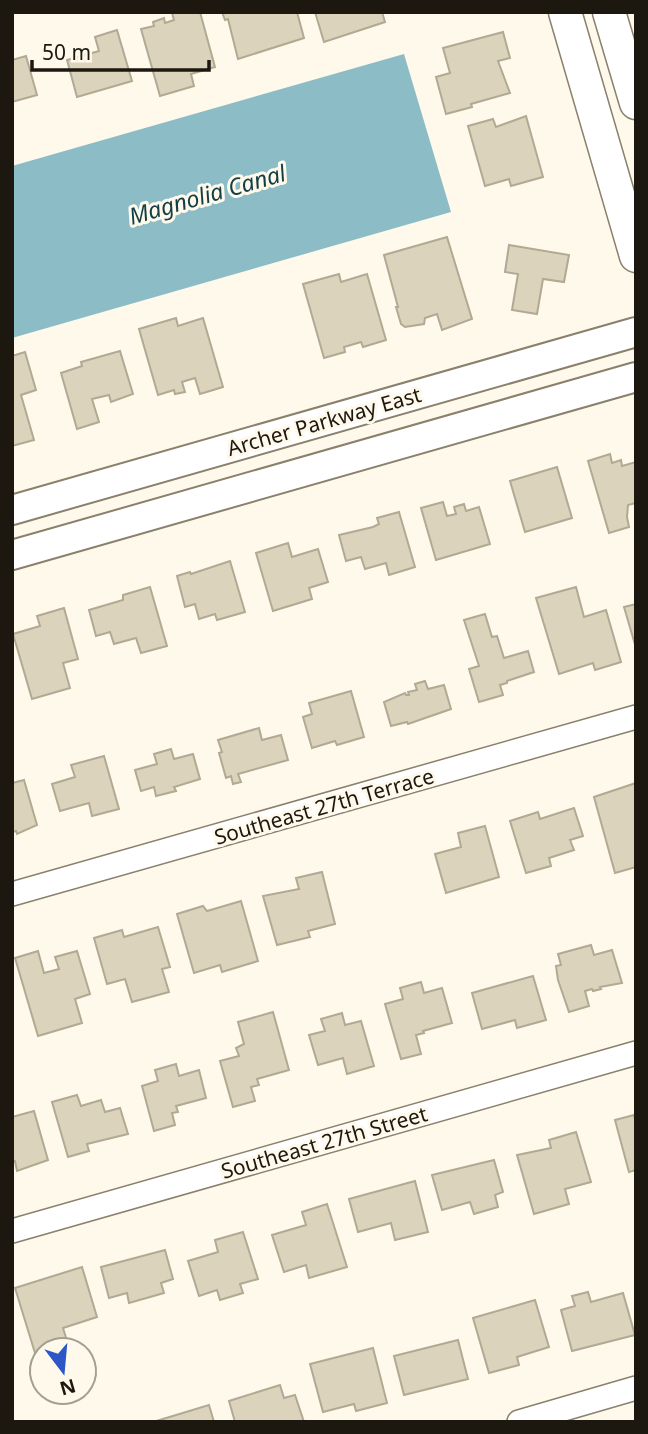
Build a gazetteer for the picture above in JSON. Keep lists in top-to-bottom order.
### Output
{
  "streets": {
    "street": ["Archer Parkway East", "Southeast 27th Terrace", "Southeast 27th Street"]
  },
  "water": ["Magnolia Canal"],
  "scale_bar": "50 m",
  "north": "bottom"
}
